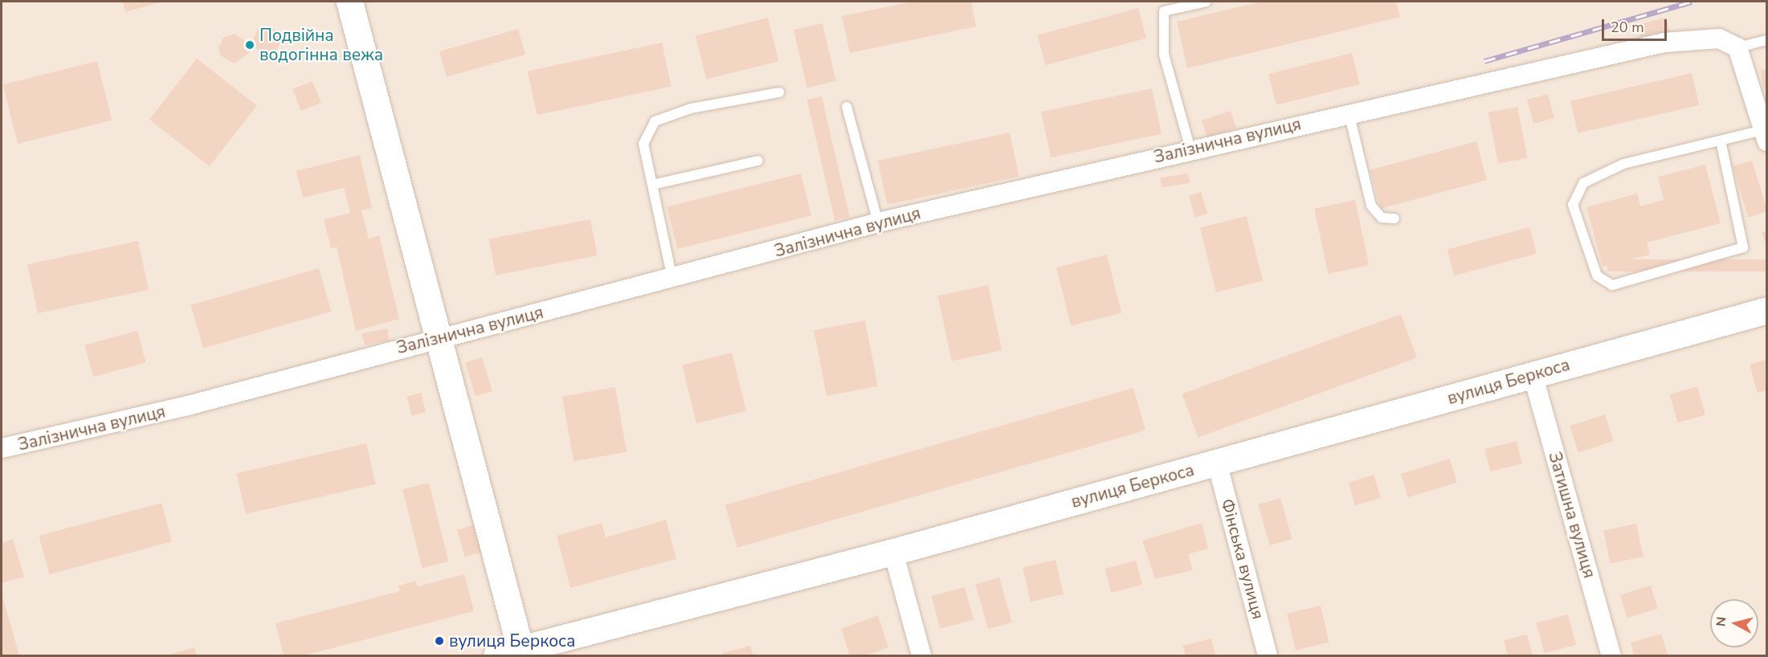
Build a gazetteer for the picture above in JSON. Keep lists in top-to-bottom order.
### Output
{
  "streets": {
    "street": [
      "Залізнична вулиця",
      "вулиця Беркоса",
      "Затишна вулиця",
      "Фінська вулиця"
    ]
  },
  "crossings": [
    ["вулиця Беркоса", "Затишна вулиця"],
    ["вулиця Беркоса", "Фінська вулиця"]
  ],
  "places": ["Подвійна водогінна вежа", "вулиця Беркоса"],
  "scale_bar": "20 m",
  "north": "left"
}
